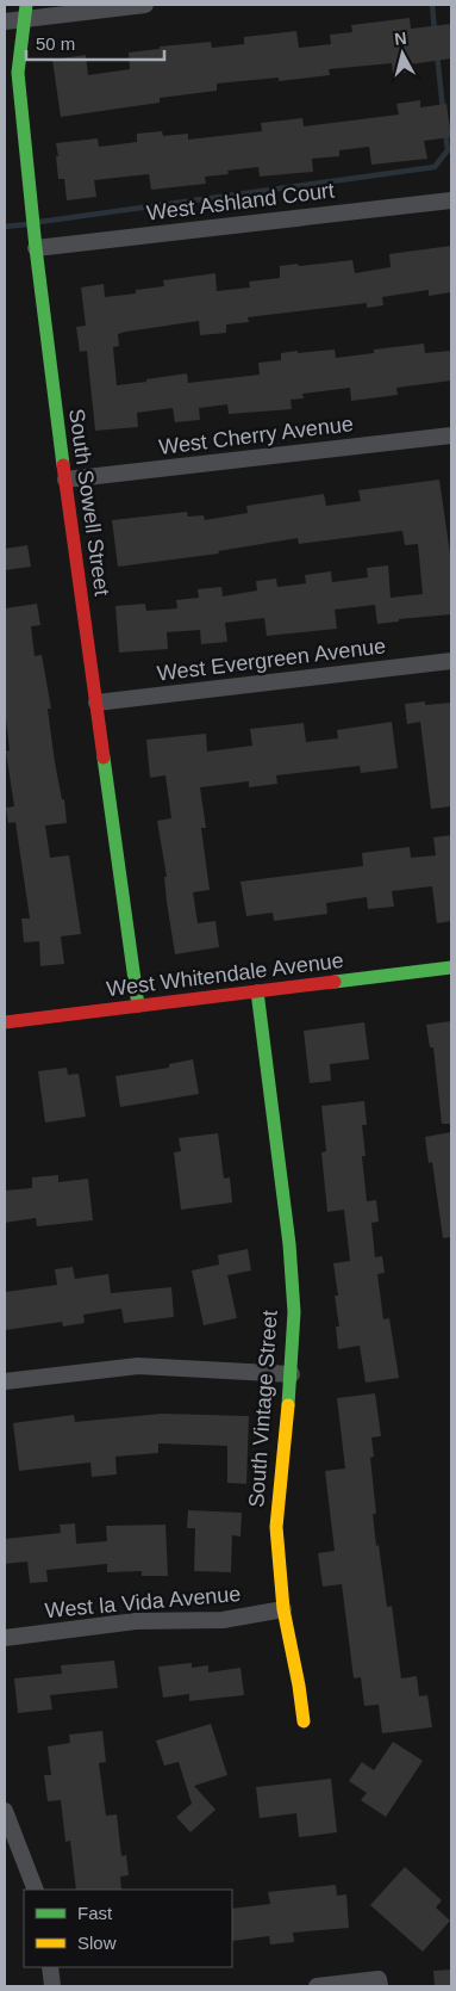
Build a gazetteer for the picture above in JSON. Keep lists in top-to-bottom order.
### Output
{
  "streets": {
    "street": [
      "West Ashland Court",
      "West Cherry Avenue",
      "South Sowell Street",
      "West Evergreen Avenue",
      "West Whitendale Avenue",
      "South Vintage Street",
      "West la Vida Avenue"
    ]
  },
  "crossings": [
    ["West Ashland Court", "South Sowell Street"],
    ["West Cherry Avenue", "South Sowell Street"],
    ["South Sowell Street", "West Evergreen Avenue"],
    ["South Sowell Street", "West Whitendale Avenue"],
    ["West Whitendale Avenue", "South Vintage Street"],
    ["South Vintage Street", "West la Vida Avenue"]
  ],
  "legend": ["Fast", "Slow"],
  "scale_bar": "50 m",
  "north": "top"
}
